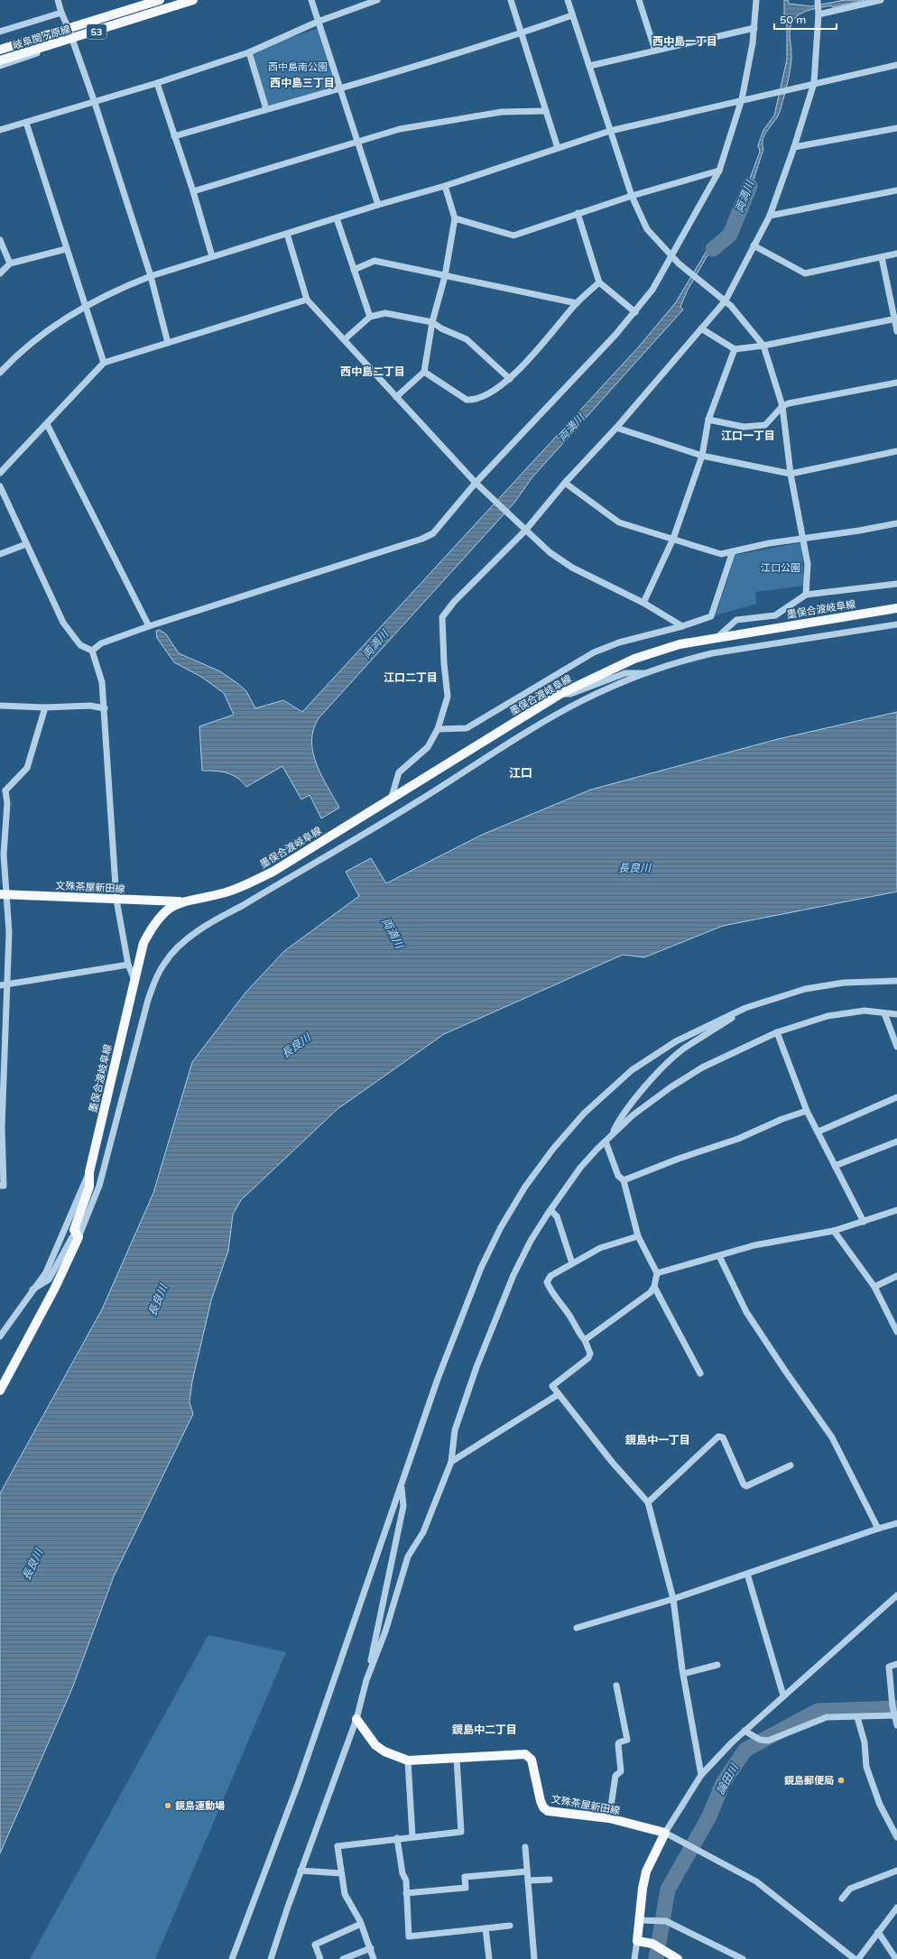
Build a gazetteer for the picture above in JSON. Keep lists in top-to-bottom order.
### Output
{
  "streets": {
    "main road": [
      "53",
      "岐阜関ヶ原線",
      "墨俣合渡岐阜線",
      "文殊茶屋新田線"
    ]
  },
  "crossings": [
    ["墨俣合渡岐阜線", "文殊茶屋新田線"]
  ],
  "districts": [
    "西中島一丁目",
    "西中島三丁目",
    "西中島二丁目",
    "江口一丁目",
    "江口二丁目",
    "江口",
    "鏡島中一丁目",
    "鏡島中二丁目"
  ],
  "water": ["両満川", "長良川", "論田川"],
  "parks": ["西中島南公園", "江口公園"],
  "places": ["鏡島郵便局", "鏡島運動場"],
  "scale_bar": "50 m"
}
